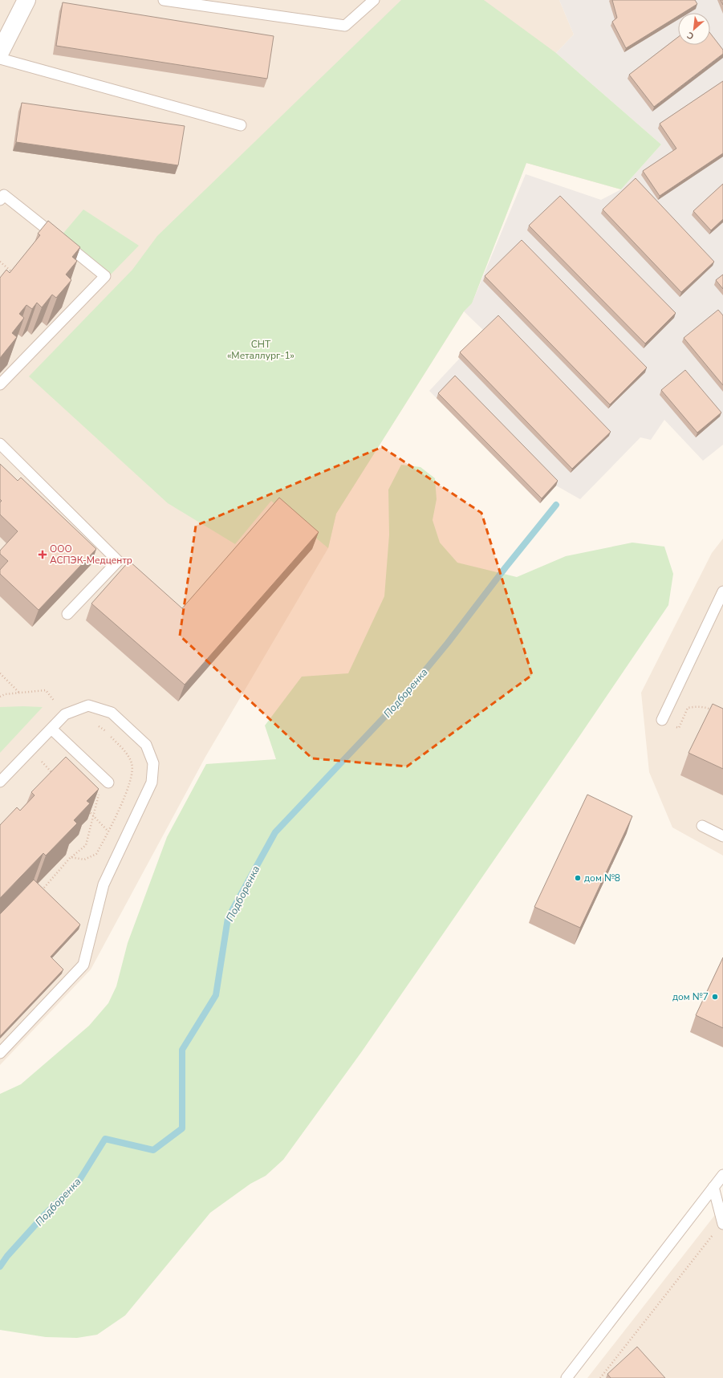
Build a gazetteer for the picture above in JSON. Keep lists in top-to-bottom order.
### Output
{
  "water": ["Подборенка"],
  "parks": ["СНТ «Металлург-1»"],
  "places": {
    "health": ["ООО АСПЭК-Медцентр"],
    "other": ["дом №8", "дом №7"]
  },
  "north": "bottom left"
}
